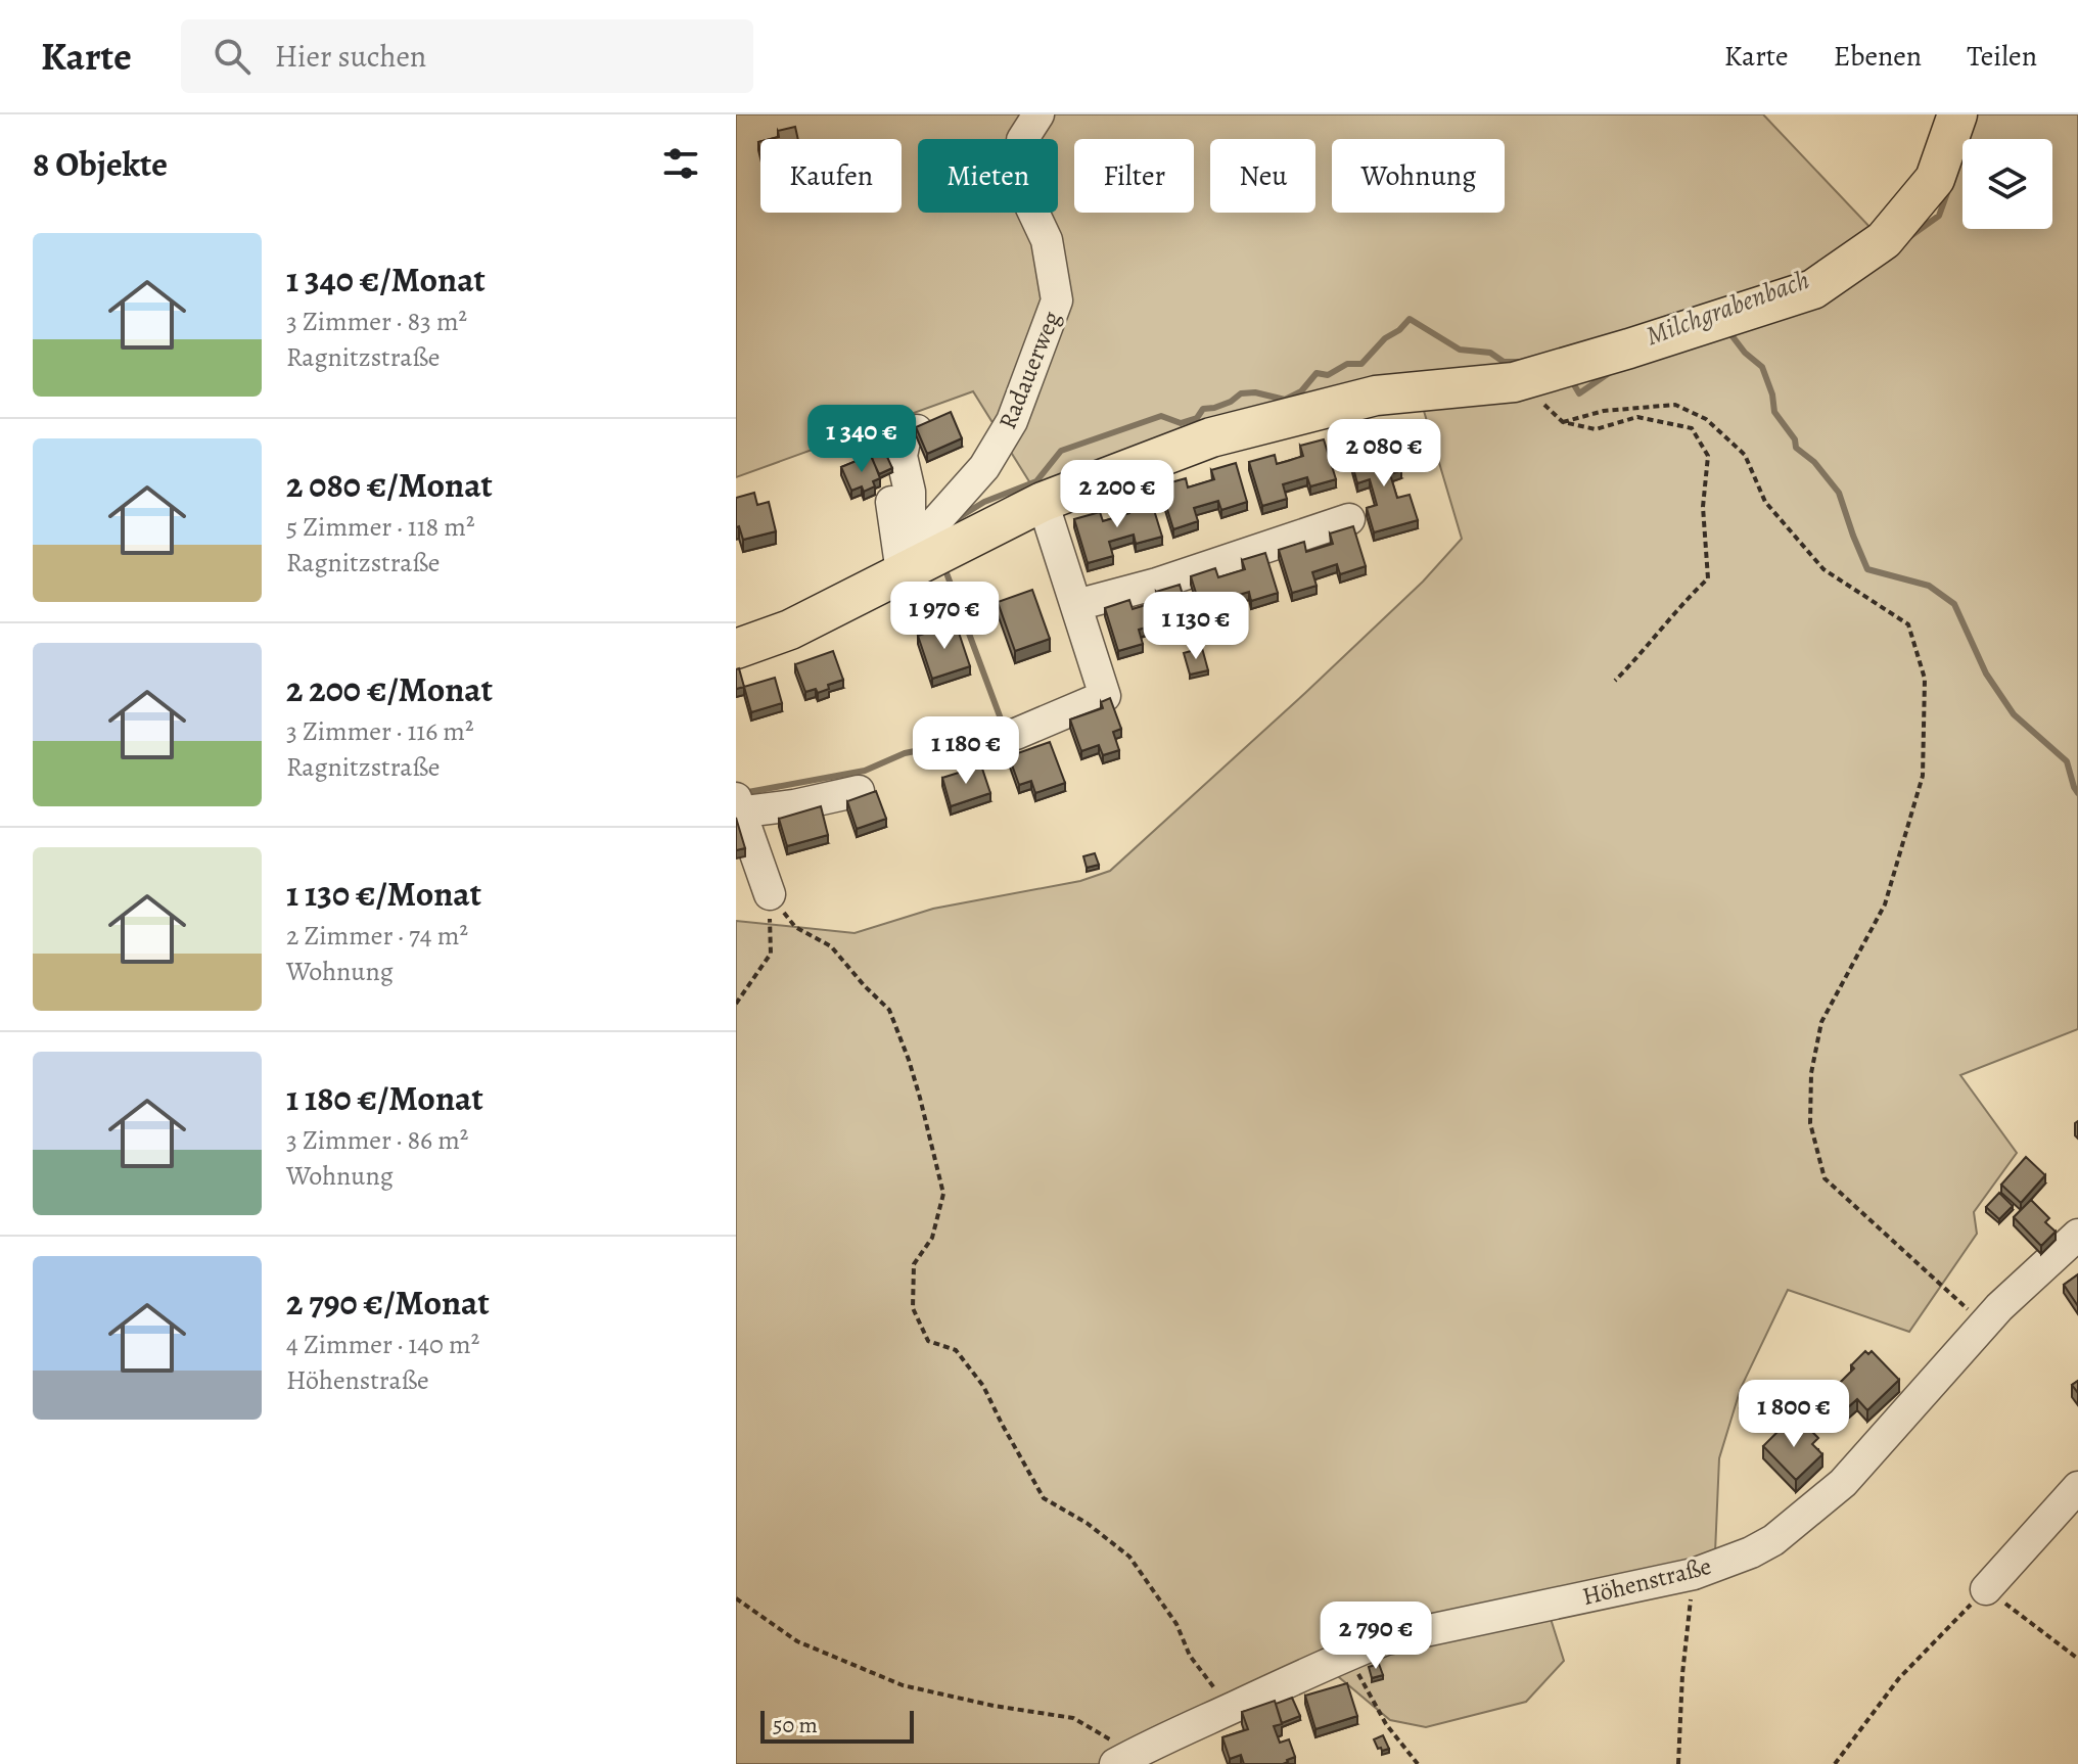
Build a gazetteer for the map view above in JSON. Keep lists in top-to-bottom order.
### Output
{
  "streets": {
    "street": ["Radauerweg", "Höhenstraße"]
  },
  "water": ["Milchgrabenbach"],
  "scale_bar": "50 m",
  "page": {
    "header": "Karte",
    "search": "Hier suchen",
    "nav": ["Karte", "Ebenen", "Teilen"],
    "heading": "8 Objekte",
    "chip": [
      "Kaufen",
      "Mieten",
      "Filter",
      "Neu",
      "Wohnung"
    ],
    "list": [
      {
        "name": "1 340 €/Monat",
        "note": "3 Zimmer · 83 m² · Ragnitzstraße"
      },
      {
        "name": "2 080 €/Monat",
        "note": "5 Zimmer · 118 m² · Ragnitzstraße"
      },
      {
        "name": "2 200 €/Monat",
        "note": "3 Zimmer · 116 m² · Ragnitzstraße"
      },
      {
        "name": "1 130 €/Monat",
        "note": "2 Zimmer · 74 m² · Wohnung"
      },
      {
        "name": "1 180 €/Monat",
        "note": "3 Zimmer · 86 m² · Wohnung"
      },
      {
        "name": "2 790 €/Monat",
        "note": "4 Zimmer · 140 m² · Höhenstraße"
      }
    ],
    "price": [
      "1 340 €",
      "2 080 €",
      "2 200 €",
      "1 970 €",
      "1 130 €",
      "1 180 €",
      "1 800 €",
      "2 790 €"
    ],
    "scale": "50 m"
  }
}
